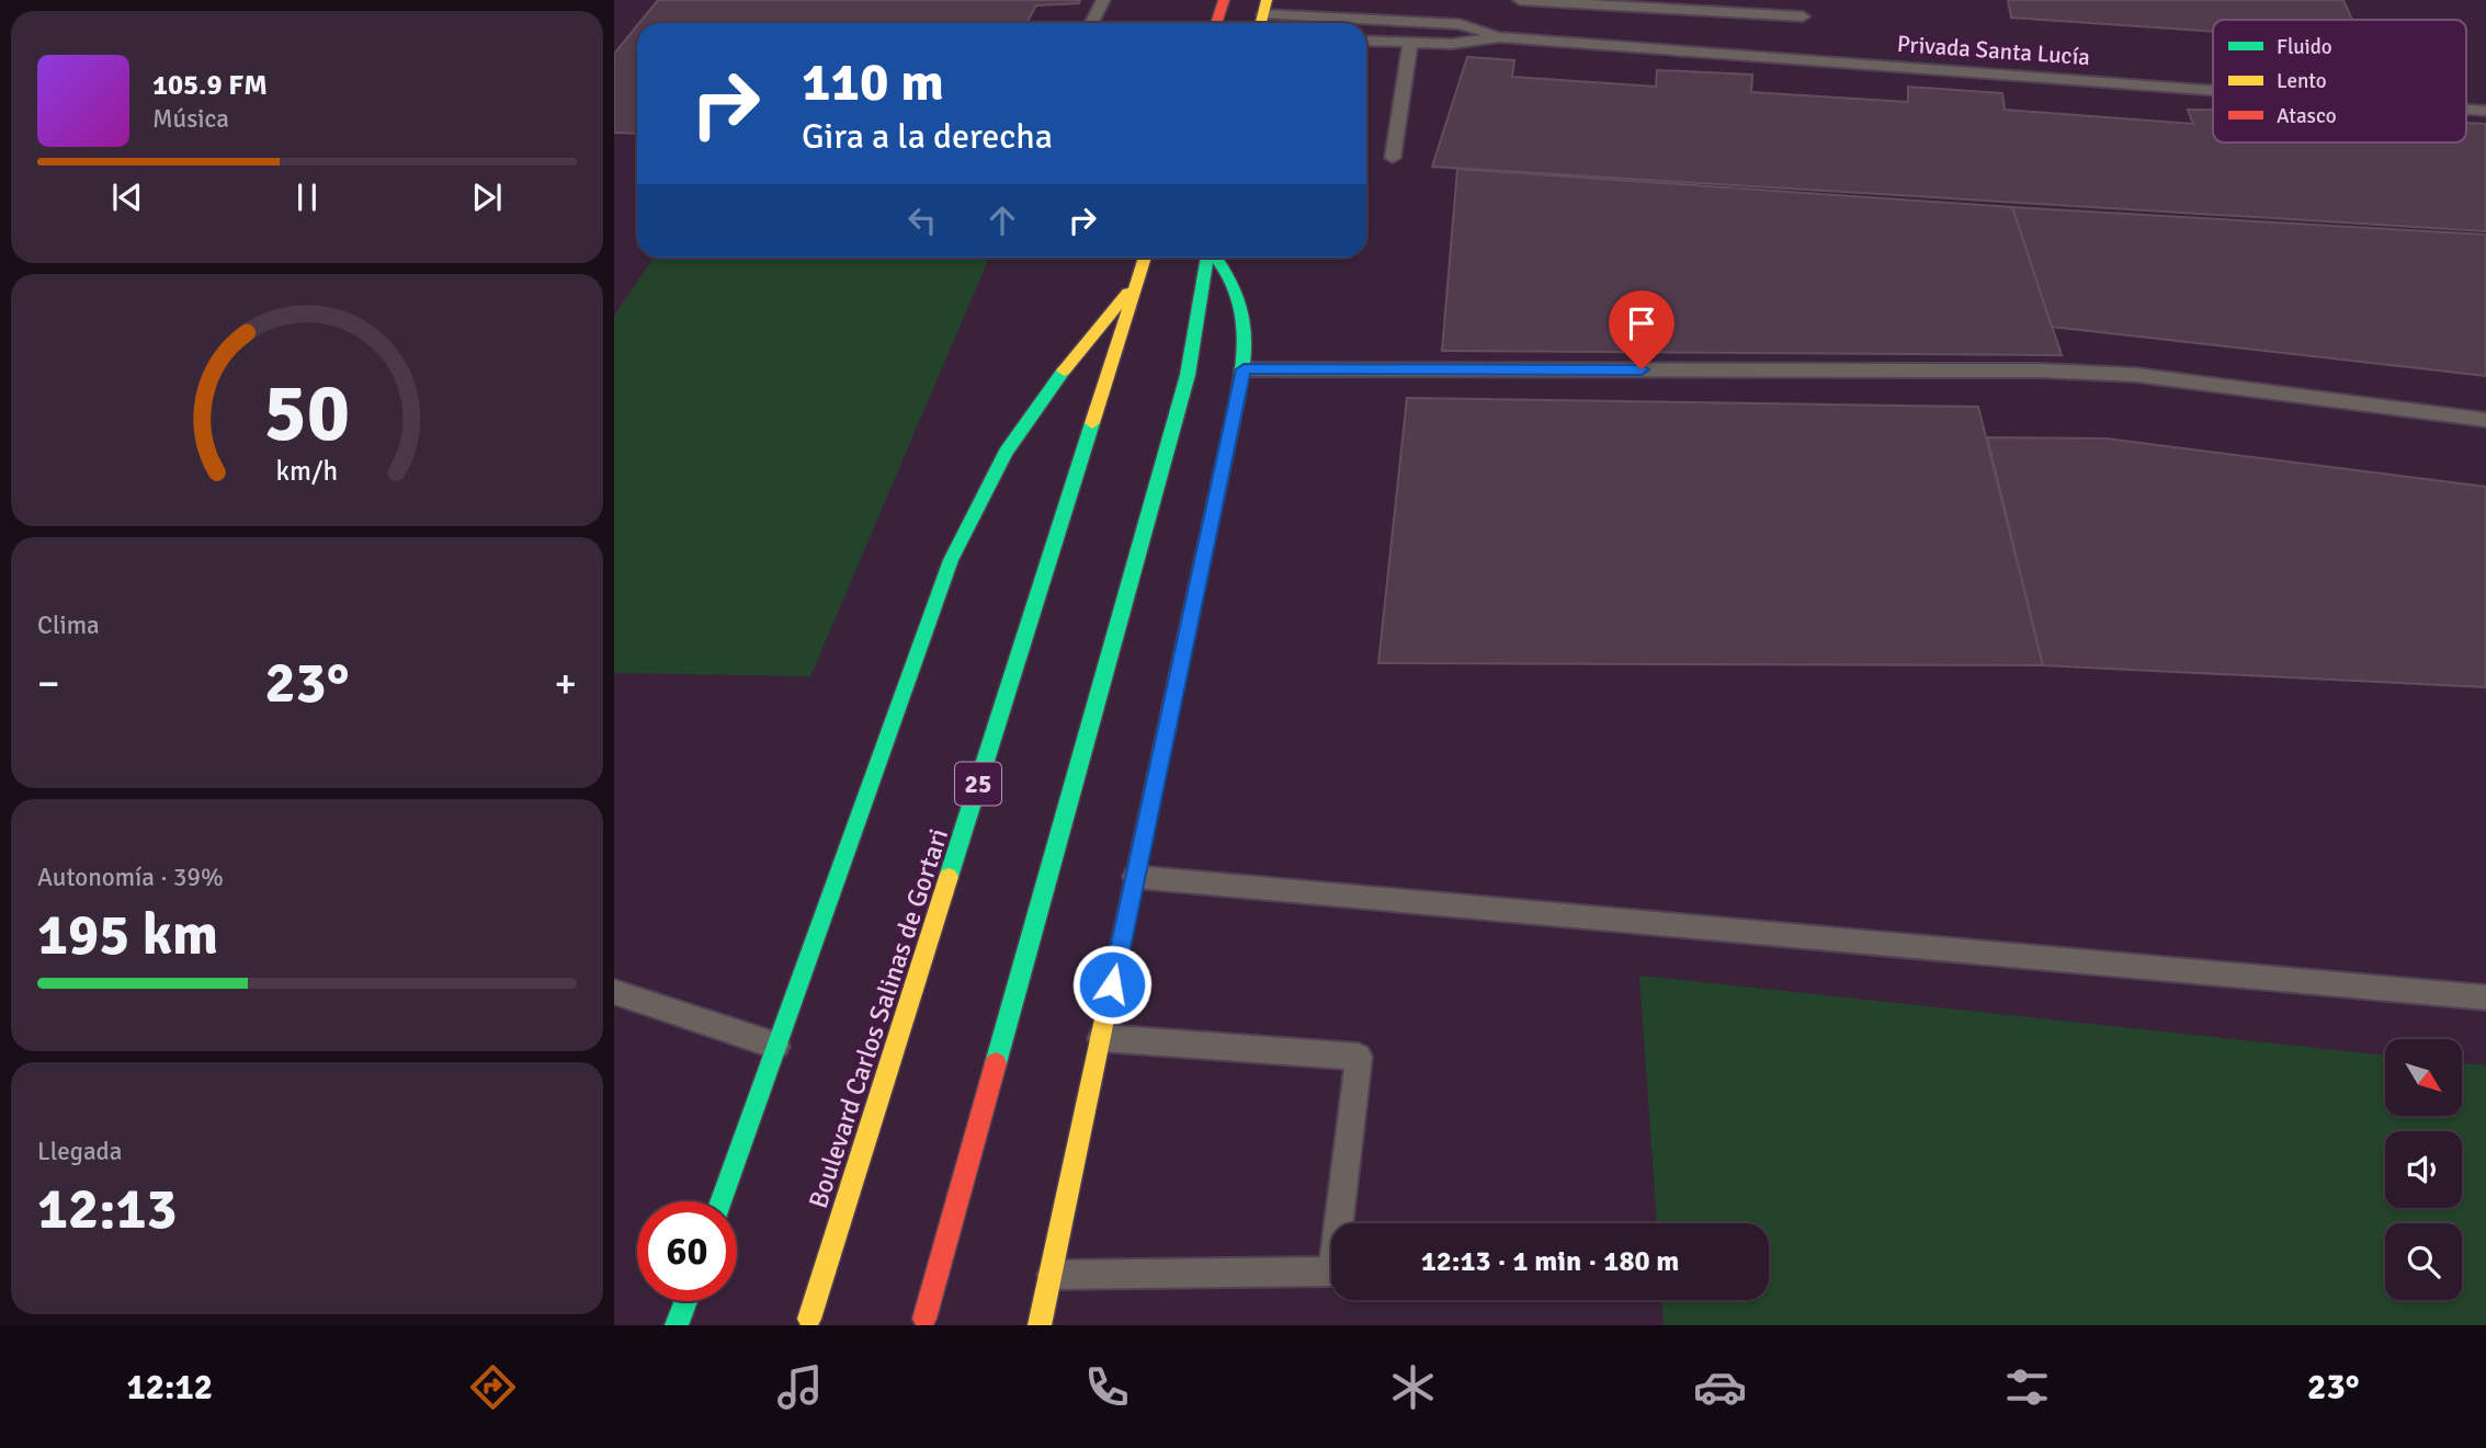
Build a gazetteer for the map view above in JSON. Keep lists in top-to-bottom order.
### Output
{
  "streets": {
    "main road": ["25", "Boulevard Carlos Salinas de Gortari"],
    "lane": ["Privada Santa Lucía"]
  },
  "legend": ["Fluido", "Lento", "Atasco"],
  "north": "bottom right",
  "page": {
    "turn": ["110 m", "Gira a la derecha"],
    "song": ["105.9 FM", "Música"],
    "tile": [
      "Clima",
      ["Autonomía · 39%", "195 km"],
      ["Llegada", "12:13"]
    ],
    "heat": ["−", "23°", "+"],
    "limit": "60",
    "trip": "12:13 · 1 min · 180 m",
    "tabs": ["12:12", "23°"],
    "gauge": ["50", "km/h"]
  }
}
